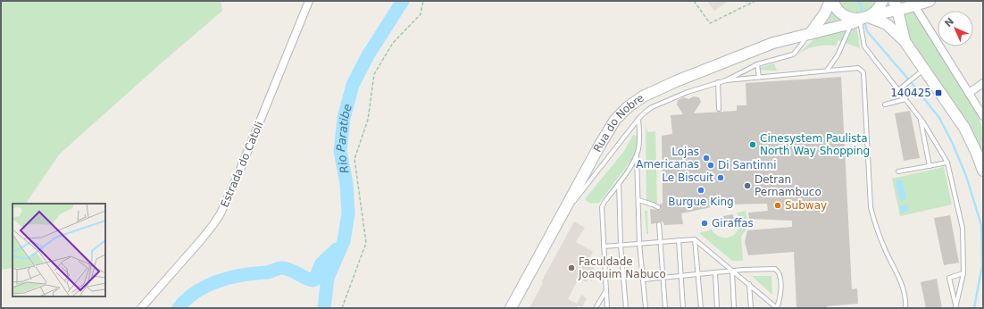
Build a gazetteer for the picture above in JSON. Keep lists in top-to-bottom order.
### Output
{
  "streets": {
    "main road": ["Rua do Nobre"],
    "street": ["Estrada do Catoli"]
  },
  "water": ["Rio Paratibe"],
  "places": {
    "transit": ["140425"],
    "other": [
      "Cinesystem Paulista North Way Shopping",
      "Lojas Americanas",
      "Di Santinni",
      "Le Biscuit",
      "Detran Pernambuco",
      "Burgue King",
      "Subway",
      "Giraffas",
      "Faculdade Joaquim Nabuco"
    ]
  },
  "north": "top left"
}
